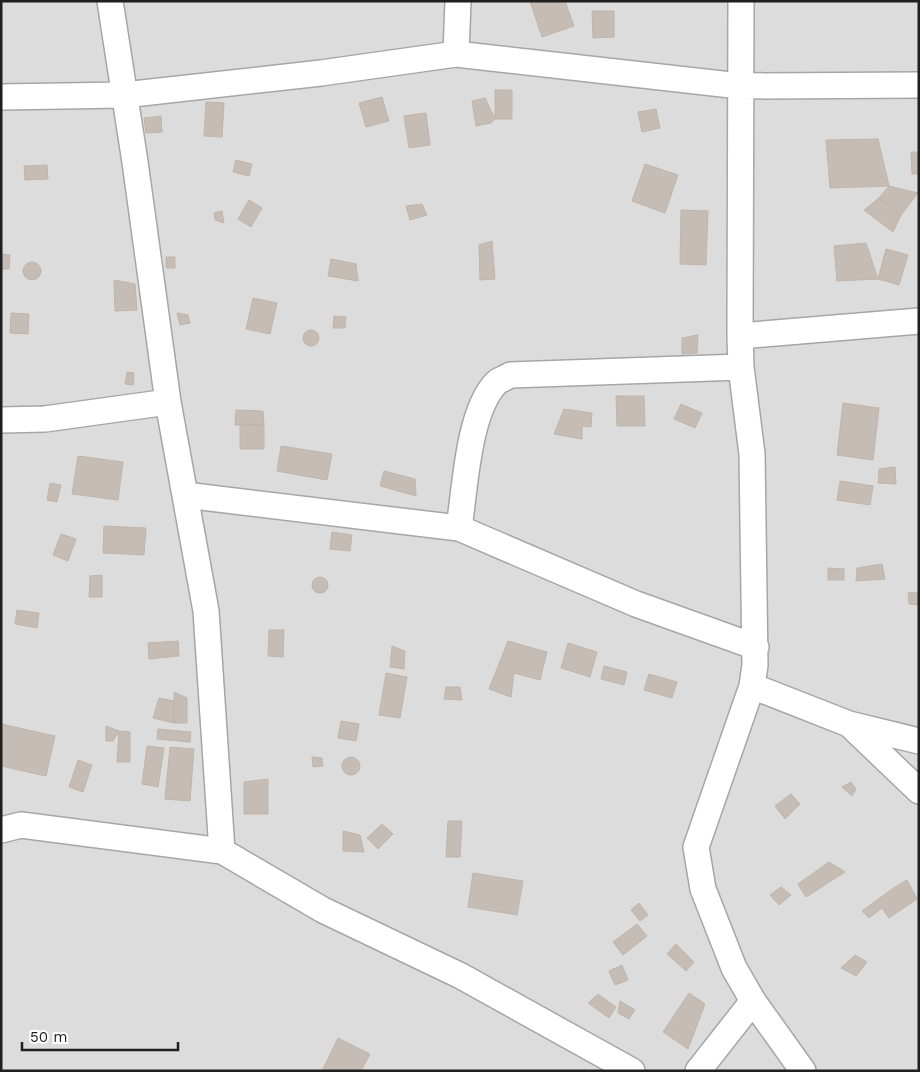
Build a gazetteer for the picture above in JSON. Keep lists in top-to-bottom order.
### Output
{
  "scale_bar": "50 m"
}
